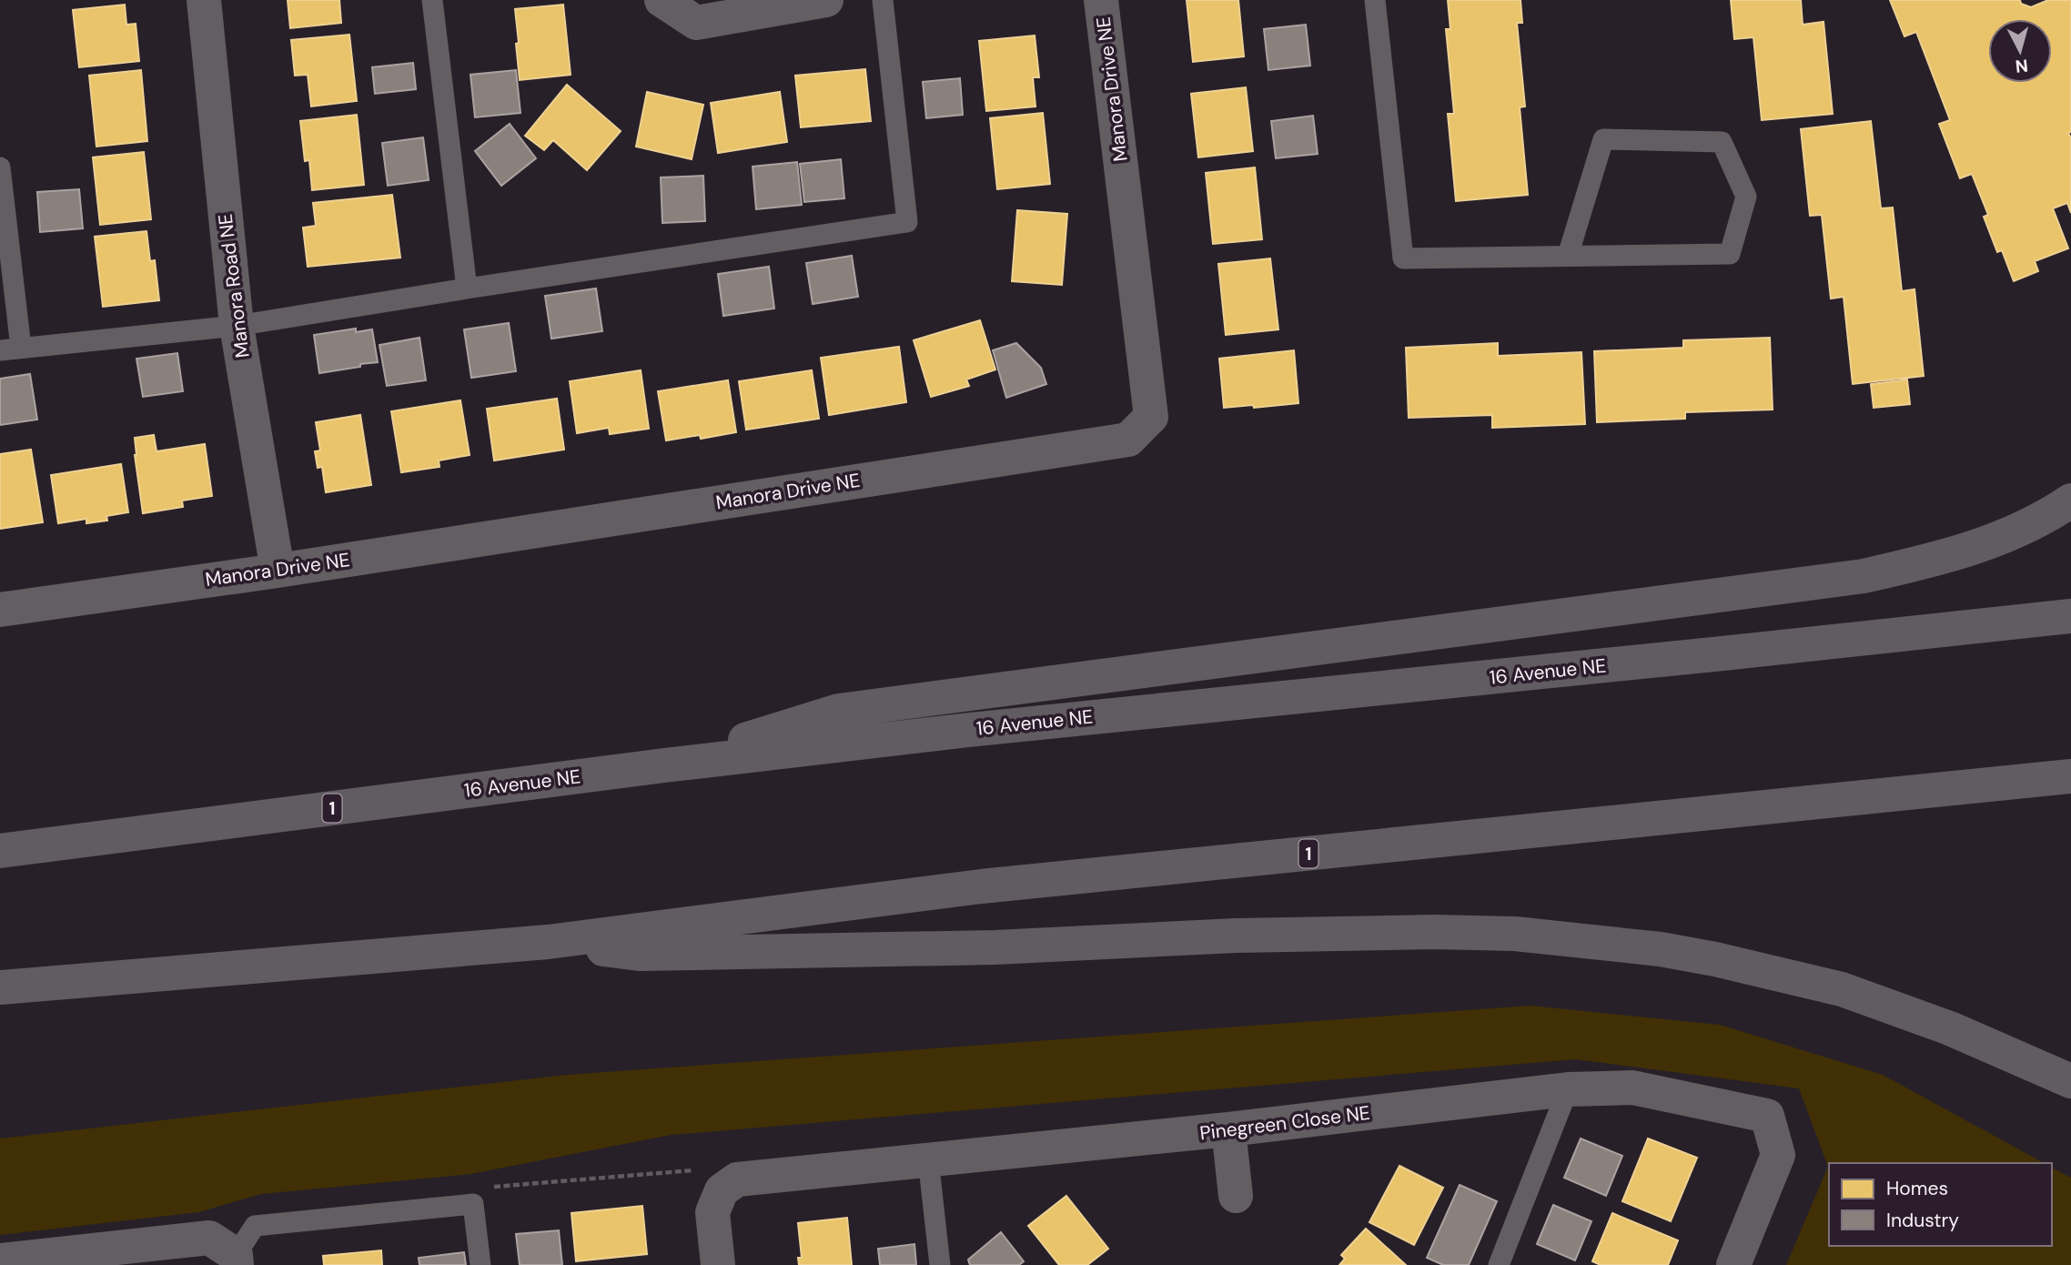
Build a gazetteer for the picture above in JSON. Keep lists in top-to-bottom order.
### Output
{
  "streets": {
    "highway": ["16 Avenue NE", "1"],
    "street": ["Manora Drive NE", "Manora Road NE", "Pinegreen Close NE"]
  },
  "crossings": [
    ["Manora Drive NE", "Manora Road NE"]
  ],
  "legend": ["Homes", "Industry"],
  "north": "bottom"
}
